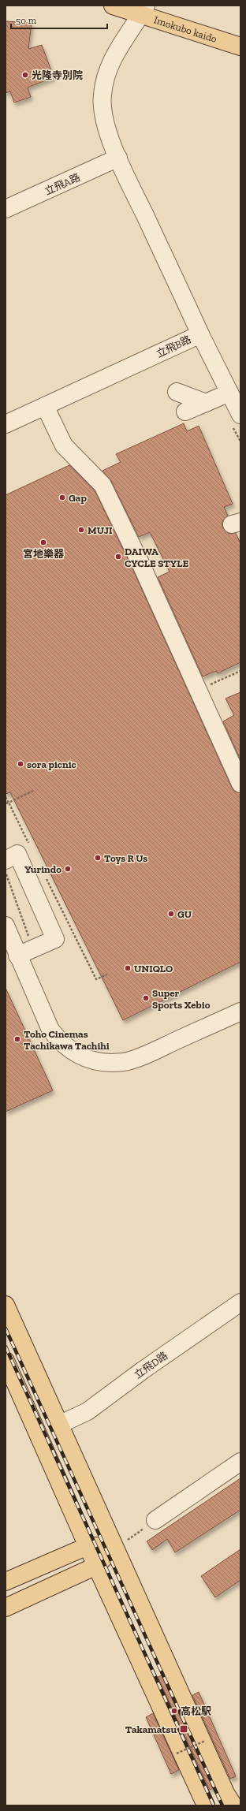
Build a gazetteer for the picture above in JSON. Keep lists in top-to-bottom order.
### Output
{
  "streets": {
    "main road": ["Imokubo kaido"],
    "street": ["立飛A路", "立飛B路", "立飛D路"]
  },
  "crossings": [
    ["Imokubo kaido", "立飛B路"],
    ["立飛A路", "立飛B路"]
  ],
  "places": {
    "other": [
      "光隆寺別院",
      "Gap",
      "MUJI",
      "宮地樂器",
      "DAIWA CYCLE STYLE",
      "sora picnic",
      "Toys R Us",
      "Yurindo",
      "GU",
      "UNIQLO",
      "Super Sports Xebio",
      "Toho Cinemas Tachikawa Tachihi",
      "高松駅"
    ],
    "transit": ["Takamatsu"]
  },
  "scale_bar": "50 m"
}
